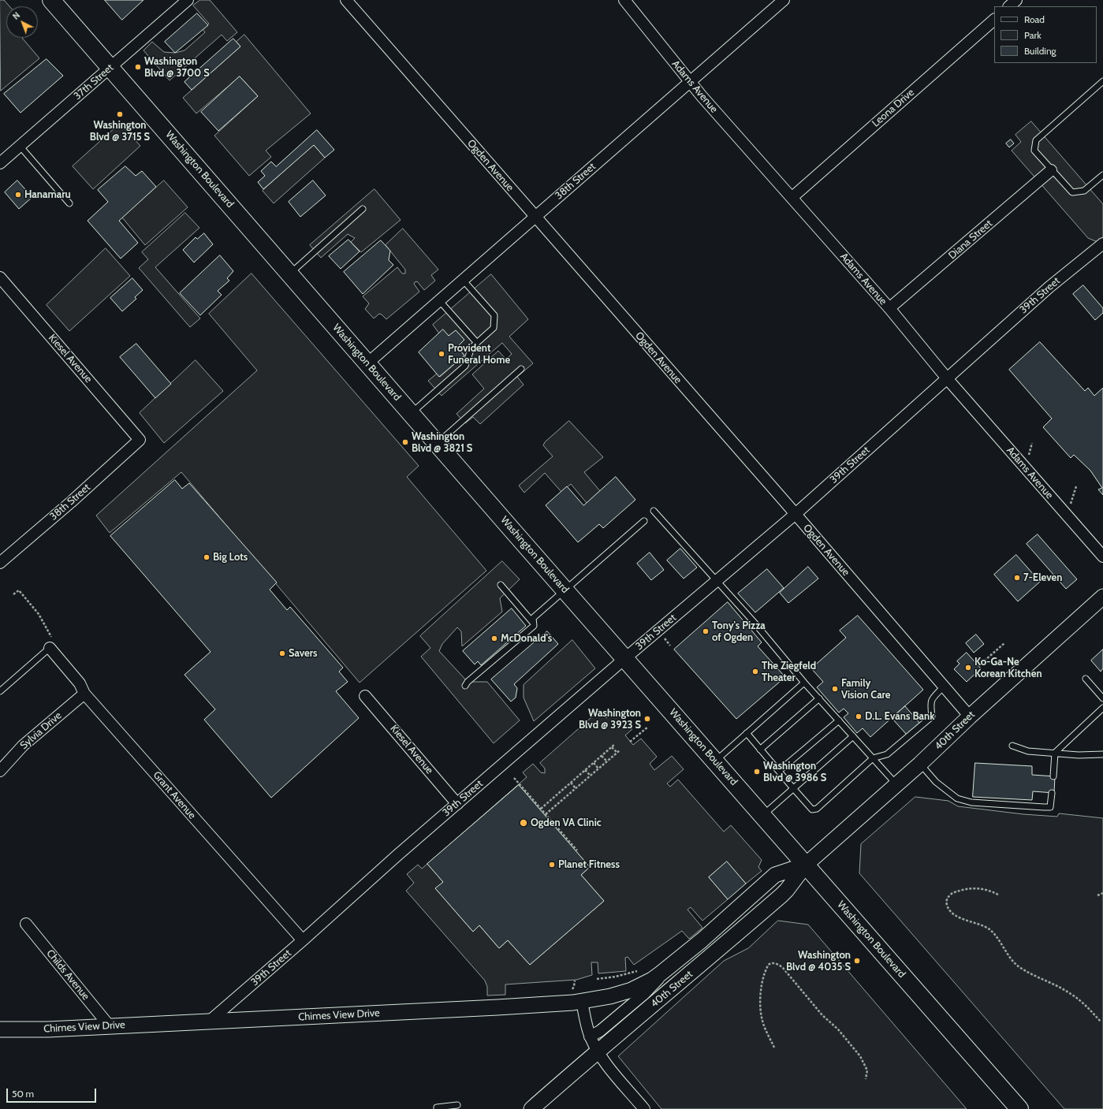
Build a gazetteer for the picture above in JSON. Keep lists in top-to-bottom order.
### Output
{
  "streets": {
    "main road": ["Washington Boulevard", "40th Street", "Chimes View Drive"],
    "street": [
      "37th Street",
      "Adams Avenue",
      "Leona Drive",
      "Ogden Avenue",
      "38th Street",
      "Diana Street",
      "39th Street",
      "Kiesel Avenue",
      "Sylvia Drive",
      "Grant Avenue",
      "Childs Avenue"
    ]
  },
  "crossings": [
    ["37th Street", "Washington Boulevard"],
    ["Adams Avenue", "Leona Drive"],
    ["Adams Avenue", "38th Street"],
    ["Adams Avenue", "Diana Street"],
    ["Adams Avenue", "39th Street"],
    ["Ogden Avenue", "38th Street"],
    ["Ogden Avenue", "39th Street"],
    ["Ogden Avenue", "40th Street"],
    ["Washington Boulevard", "38th Street"],
    ["Washington Boulevard", "39th Street"],
    ["Washington Boulevard", "40th Street"],
    ["38th Street", "Kiesel Avenue"],
    ["39th Street", "Kiesel Avenue"],
    ["39th Street", "Grant Avenue"],
    ["39th Street", "Chimes View Drive"],
    ["Sylvia Drive", "Grant Avenue"],
    ["40th Street", "Chimes View Drive"],
    ["Childs Avenue", "Chimes View Drive"]
  ],
  "places": [
    "Washington Blvd @ 3700 S",
    "Washington Blvd @ 3715 S",
    "Hanamaru",
    "Provident Funeral Home",
    "Washington Blvd @ 3821 S",
    "Big Lots",
    "7-Eleven",
    "Tony's Pizza of Ogden",
    "McDonald's",
    "Savers",
    "Ko-Ga-Ne Korean Kitchen",
    "The Ziegfeld Theater",
    "Family Vision Care",
    "D.L. Evans Bank",
    "Washington Blvd @ 3923 S",
    "Washington Blvd @ 3986 S",
    "Ogden VA Clinic",
    "Planet Fitness",
    "Washington Blvd @ 4035 S"
  ],
  "legend": ["Road", "Park", "Building"],
  "scale_bar": "50 m",
  "north": "top left"
}
